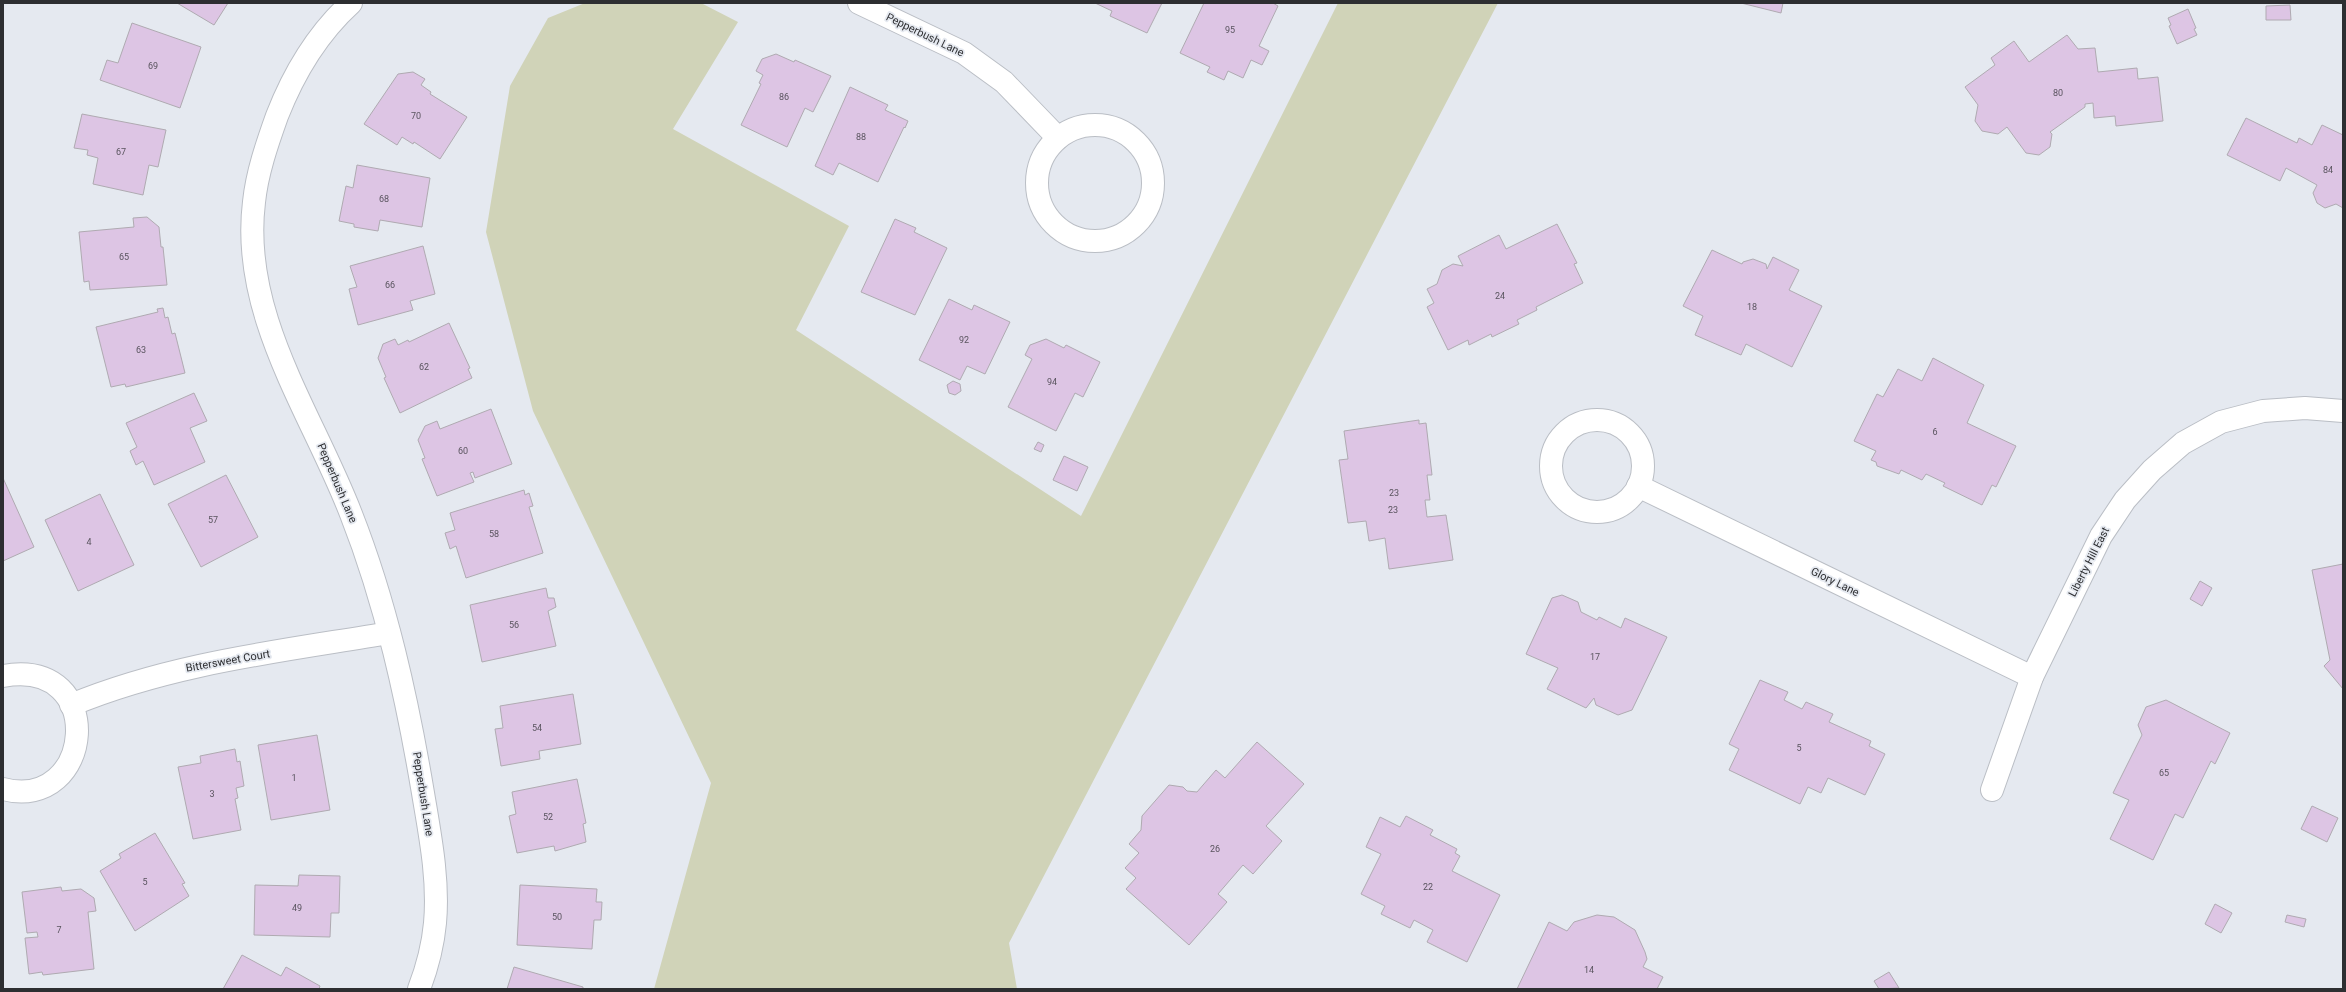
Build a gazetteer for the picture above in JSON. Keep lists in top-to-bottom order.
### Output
{
  "streets": {
    "street": [
      "Pepperbush Lane",
      "Liberty Hill East",
      "Glory Lane",
      "Bittersweet Court"
    ]
  },
  "crossings": [
    ["Pepperbush Lane", "Bittersweet Court"],
    ["Liberty Hill East", "Glory Lane"]
  ],
  "house_numbers": [
    "95",
    "69",
    "80",
    "86",
    "70",
    "88",
    "67",
    "84",
    "68",
    "65",
    "66",
    "24",
    "18",
    "92",
    "63",
    "62",
    "94",
    "6",
    "60",
    "23",
    "23",
    "57",
    "58",
    "4",
    "56",
    "17",
    "54",
    "5",
    "65",
    "1",
    "3",
    "52",
    "26",
    "5",
    "22",
    "49",
    "50",
    "7",
    "14"
  ]
}
